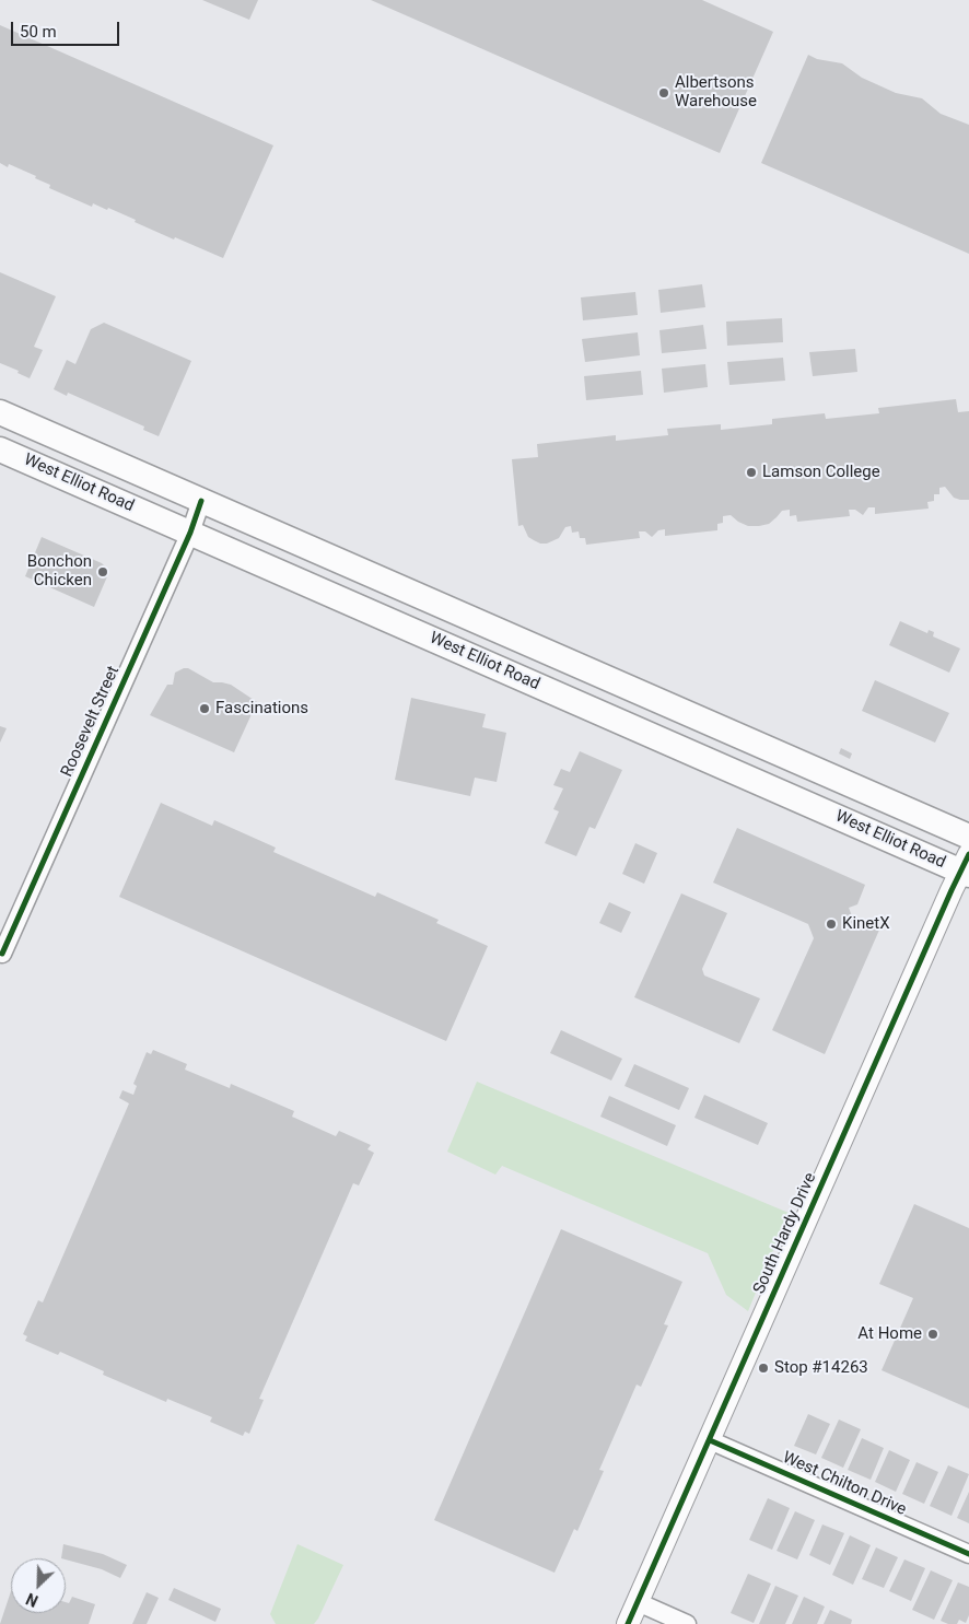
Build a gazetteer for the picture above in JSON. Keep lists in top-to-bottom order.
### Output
{
  "streets": {
    "main road": ["West Elliot Road"],
    "street": ["Roosevelt Street", "South Hardy Drive", "West Chilton Drive"]
  },
  "crossings": [
    ["West Elliot Road", "Roosevelt Street"],
    ["West Elliot Road", "South Hardy Drive"],
    ["South Hardy Drive", "West Chilton Drive"]
  ],
  "places": [
    "Albertsons Warehouse",
    "Lamson College",
    "Bonchon Chicken",
    "Fascinations",
    "KinetX",
    "At Home",
    "Stop #14263"
  ],
  "scale_bar": "50 m",
  "north": "bottom left"
}
